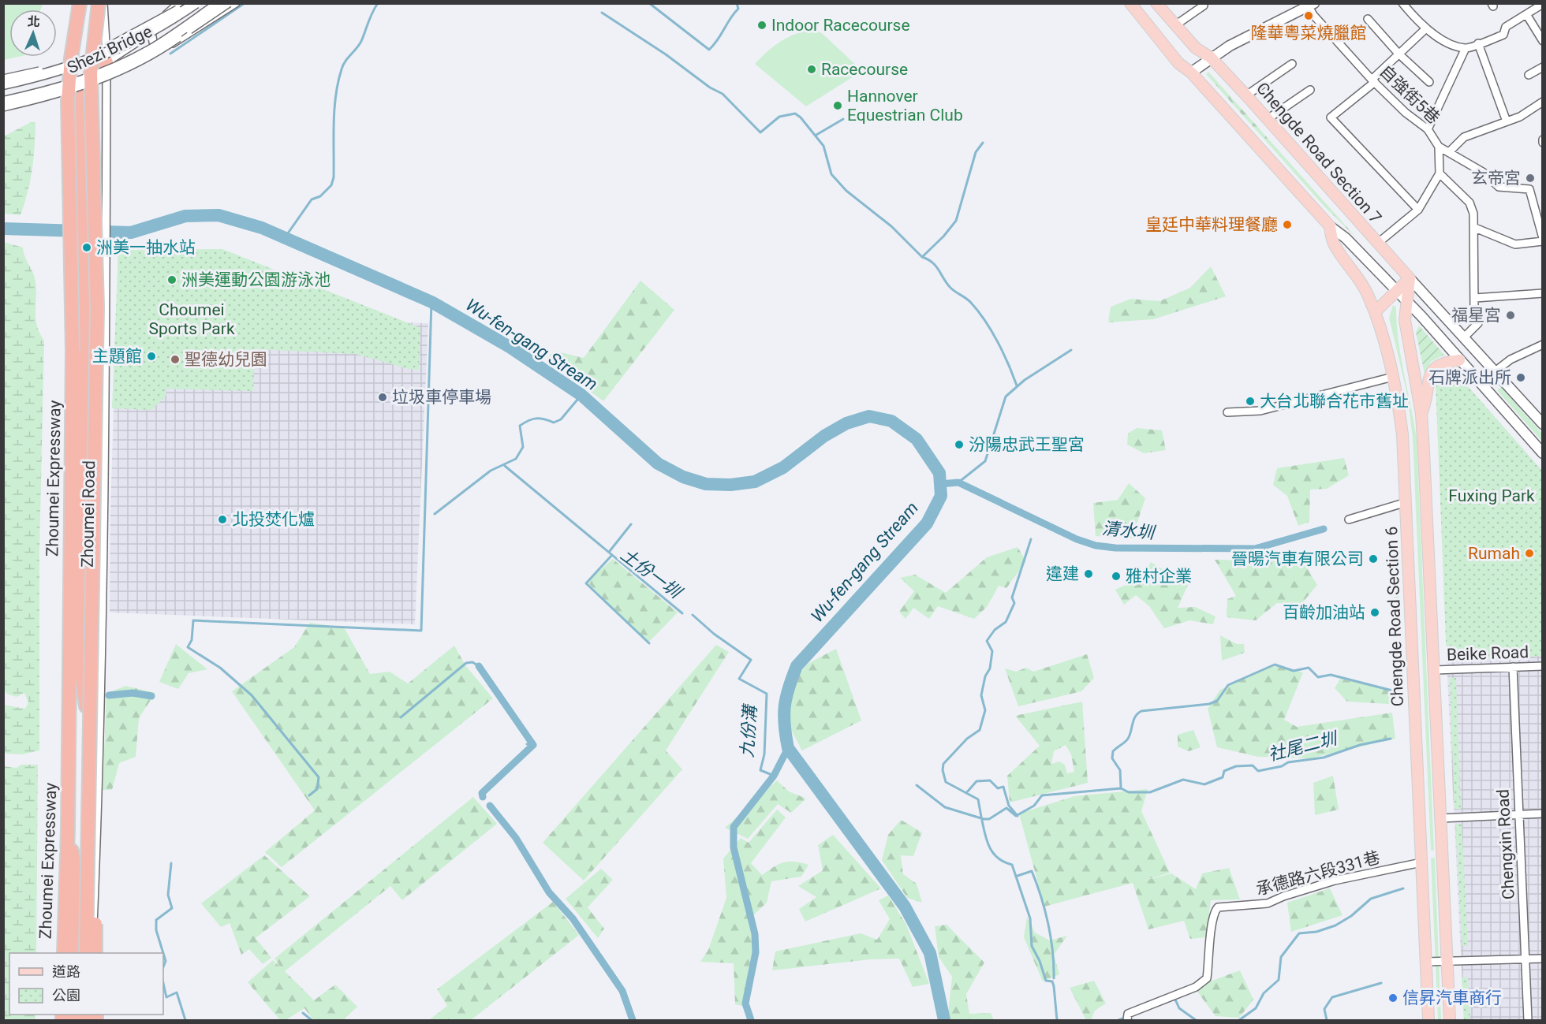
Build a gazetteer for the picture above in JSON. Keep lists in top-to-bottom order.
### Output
{
  "streets": {
    "highway": ["Zhoumei Expressway"],
    "main road": ["Chengde Road Section 7", "Chengde Road Section 6"],
    "street": [
      "Shezi Bridge",
      "自強街5巷",
      "Zhoumei Road",
      "Beike Road",
      "Chengxin Road",
      "承德路六段331巷"
    ]
  },
  "crossings": [
    ["Chengde Road Section 6", "承德路六段331巷"],
    ["Beike Road", "Chengxin Road"]
  ],
  "water": [
    "Wu-fen-gang Stream",
    "清水圳",
    "土份一圳",
    "九份溝",
    "社尾二圳"
  ],
  "parks": ["Choumei Sports Park", "Fuxing Park"],
  "places": [
    "隆華粵菜燒臘館",
    "Indoor Racecourse",
    "Racecourse",
    "Hannover Equestrian Club",
    "玄帝宮",
    "皇廷中華料理餐廳",
    "洲美一抽水站",
    "洲美運動公園游泳池",
    "福星宮",
    "主題館",
    "聖德幼兒園",
    "石牌派出所",
    "垃圾車停車場",
    "大台北聯合花市舊址",
    "汾陽忠武王聖宮",
    "北投焚化爐",
    "Rumah",
    "晉暘汽車有限公司",
    "違建",
    "雅村企業",
    "百齡加油站",
    "信昇汽車商行"
  ],
  "legend": ["道路", "公園"],
  "north": "top"
}
